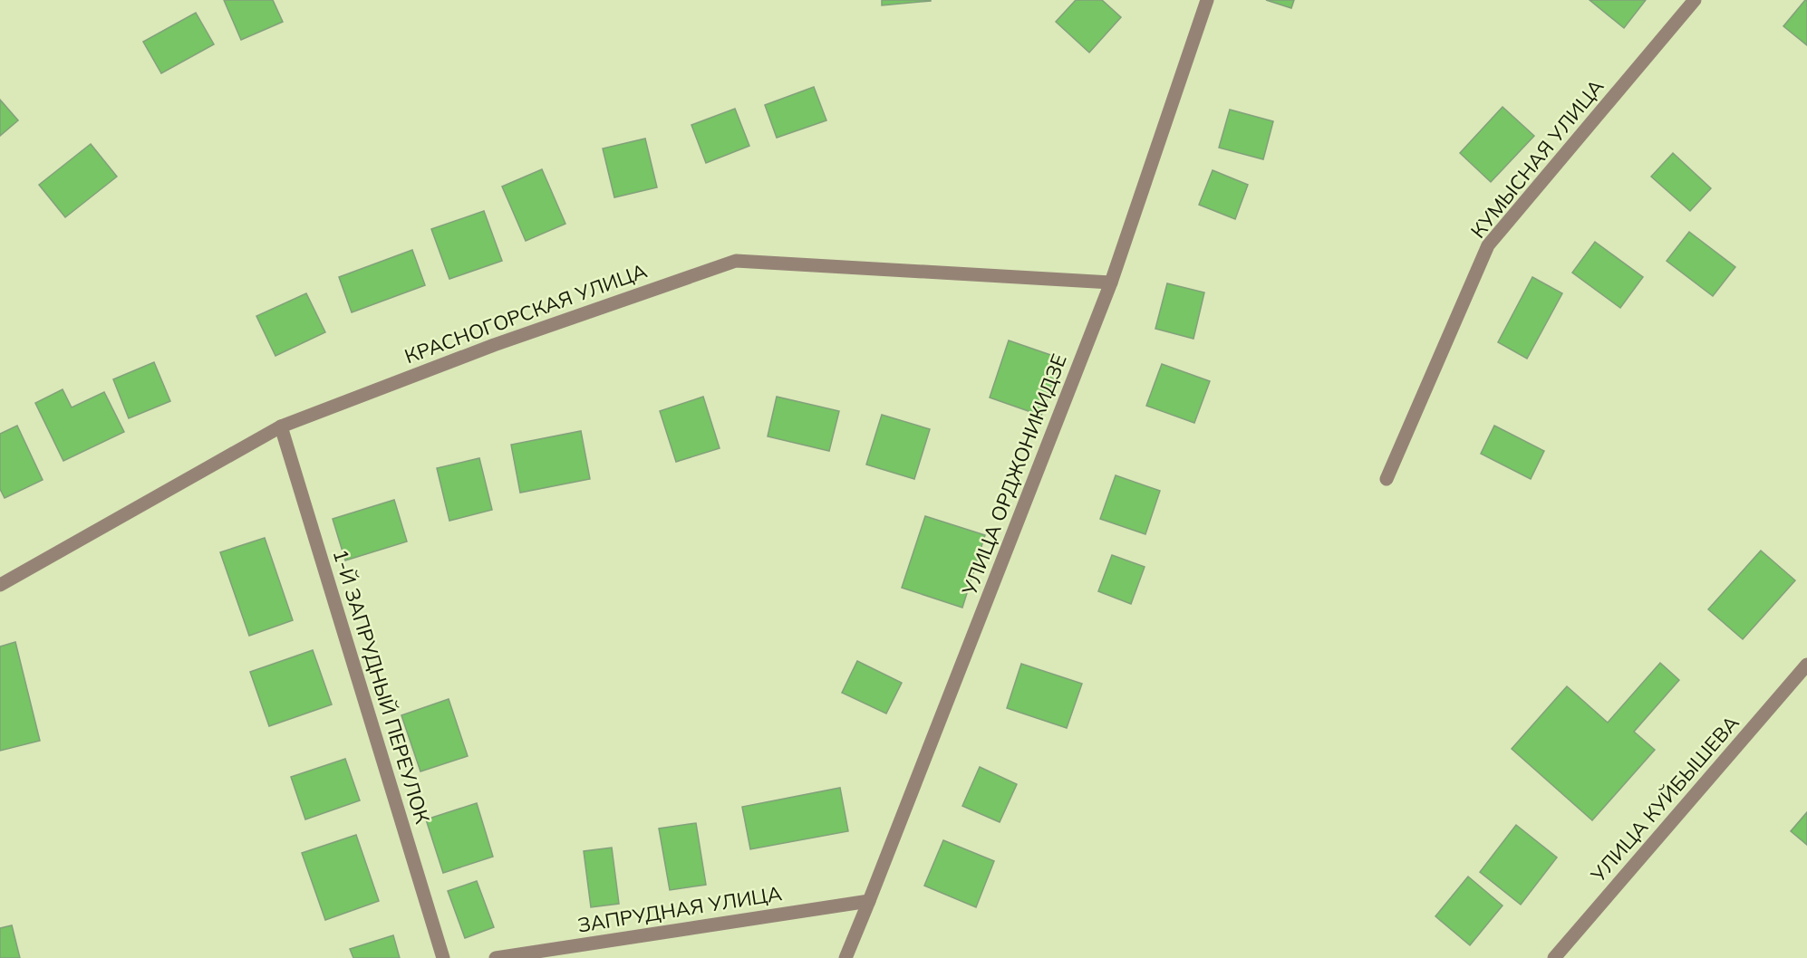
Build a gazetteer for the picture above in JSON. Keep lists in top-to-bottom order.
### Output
{
  "streets": {
    "street": [
      "КУМЫСНАЯ УЛИЦА",
      "КРАСНОГОРСКАЯ УЛИЦА",
      "УЛИЦА ОРДЖОНИКИДЗЕ",
      "1-Й ЗАПРУДНЫЙ ПЕРЕУЛОК",
      "УЛИЦА КУЙБЫШЕВА",
      "ЗАПРУДНАЯ УЛИЦА"
    ]
  },
  "crossings": [
    ["КРАСНОГОРСКАЯ УЛИЦА", "УЛИЦА ОРДЖОНИКИДЗЕ"],
    ["КРАСНОГОРСКАЯ УЛИЦА", "1-Й ЗАПРУДНЫЙ ПЕРЕУЛОК"],
    ["УЛИЦА ОРДЖОНИКИДЗЕ", "ЗАПРУДНАЯ УЛИЦА"]
  ]
}
